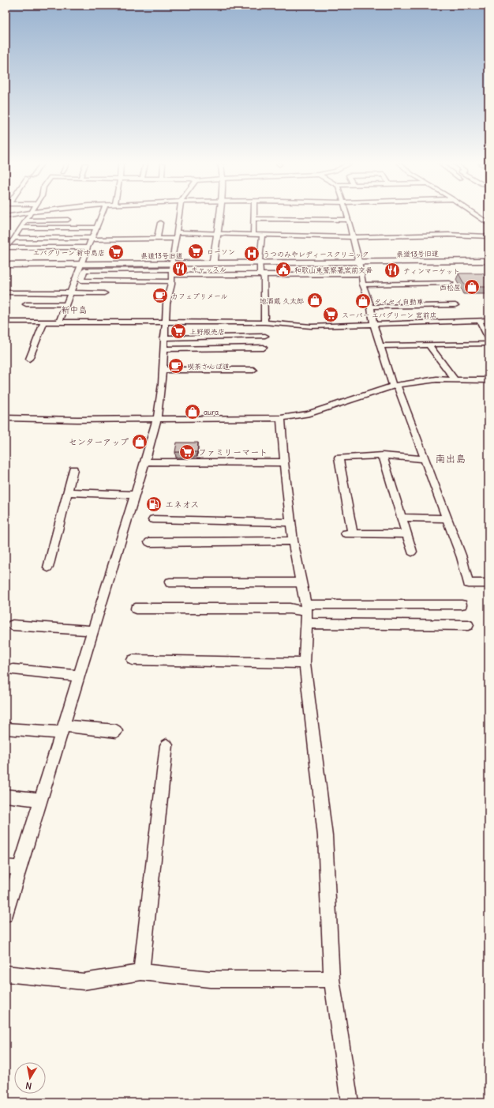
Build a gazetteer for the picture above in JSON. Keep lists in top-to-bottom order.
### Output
{
  "streets": {
    "street": ["県道13号旧道"]
  },
  "districts": ["新中島", "南出島"],
  "places": {
    "supermarket": [
      "ローソン",
      "エバグリーン 新中島店",
      "スーパー エバグリーン 宮前店",
      "上野販売店",
      "ファミリーマート"
    ],
    "hospital": ["うつのみやレディースクリニック"],
    "restaurant": ["キャッスル", "ティンマーケット"],
    "public building": ["和歌山東警察署宮前交番"],
    "shop": [
      "西松屋",
      "地酒蔵 久太郎",
      "タイセイ自動車",
      "aura",
      "センターアップ"
    ],
    "cafe": ["カフェプリメール", "喫茶さんぽ道"],
    "fuel station": ["エネオス"]
  },
  "north": "bottom"
}
